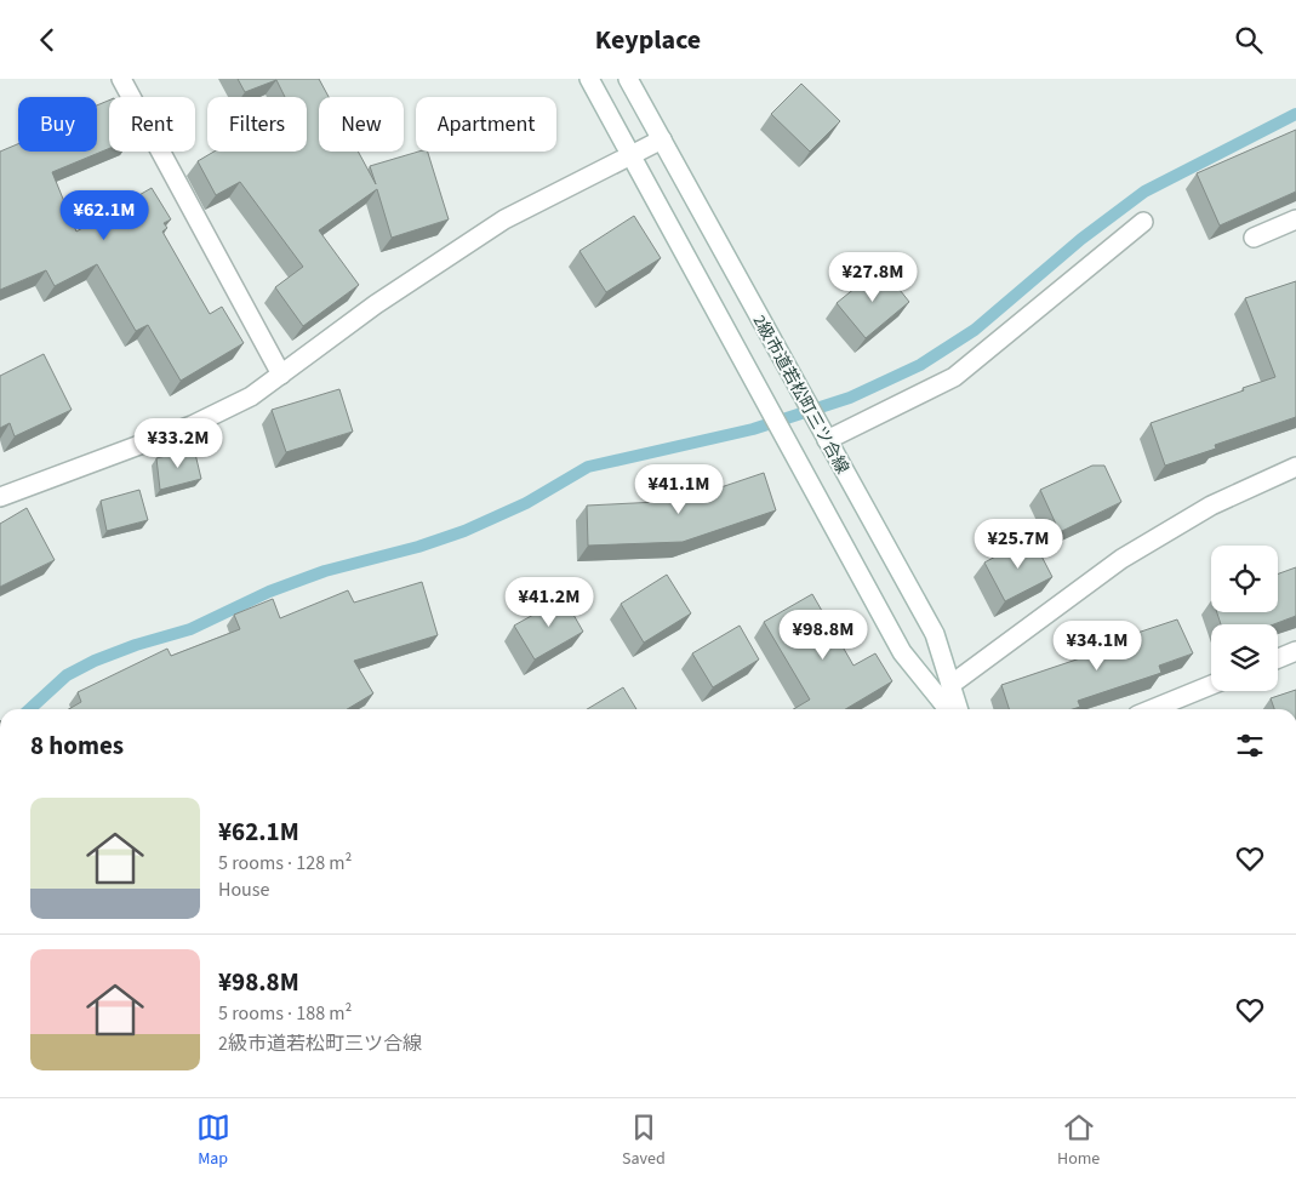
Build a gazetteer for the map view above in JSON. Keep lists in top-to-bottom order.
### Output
{
  "streets": {
    "street": ["2級市道若松町三ツ合線"]
  },
  "page": {
    "header": "Keyplace",
    "chip": [
      "Buy",
      "Rent",
      "Filters",
      "New",
      "Apartment"
    ],
    "price": [
      "¥62.1M",
      "¥27.8M",
      "¥33.2M",
      "¥41.1M",
      "¥25.7M",
      "¥41.2M",
      "¥98.8M",
      "¥34.1M"
    ],
    "heading": "8 homes",
    "list": [
      {
        "name": "¥62.1M",
        "note": "5 rooms · 128 m² · House"
      },
      {
        "name": "¥98.8M",
        "note": "5 rooms · 188 m² · 2級市道若松町三ツ合線"
      }
    ],
    "tabs": ["Map", "Saved", "Home"]
  }
}
